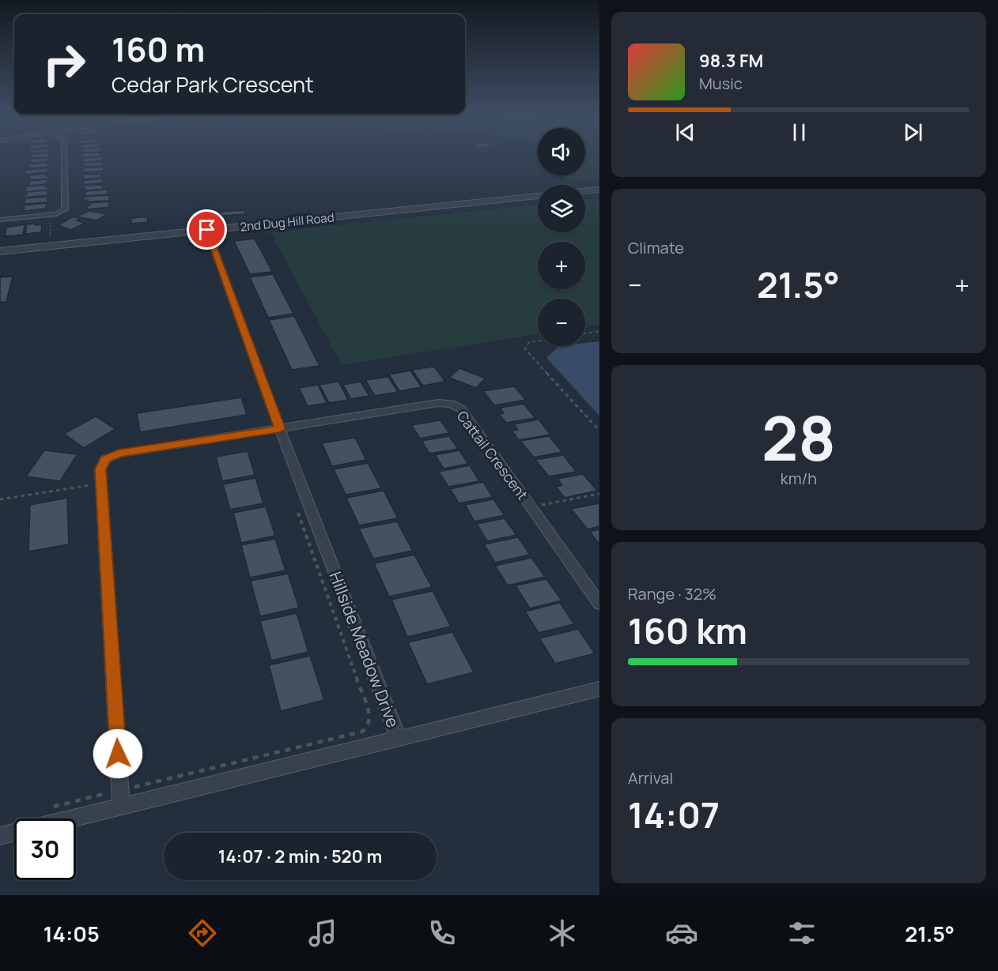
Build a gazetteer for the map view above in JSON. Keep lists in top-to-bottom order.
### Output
{
  "streets": {
    "street": ["2nd Dug Hill Road", "Cattail Crescent", "Hillside Meadow Drive"]
  },
  "crossings": [
    ["2nd Dug Hill Road", "Hillside Meadow Drive"],
    ["Cattail Crescent", "Hillside Meadow Drive"]
  ],
  "page": {
    "turn": ["160 m", "Cedar Park Crescent"],
    "song": ["98.3 FM", "Music"],
    "map_buttons": ["+", "−"],
    "tile": [
      "Climate",
      ["28", "km/h"],
      ["Range · 32%", "160 km"],
      ["Arrival", "14:07"]
    ],
    "heat": ["−", "21.5°", "+"],
    "limit": "30",
    "trip": "14:07 · 2 min · 520 m",
    "tabs": ["14:05", "21.5°"]
  }
}
